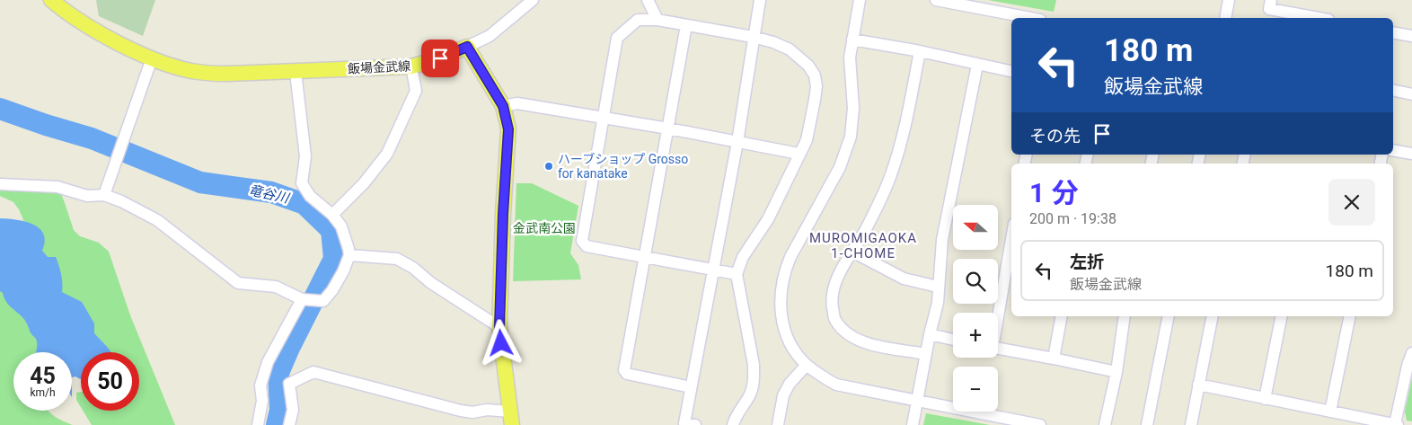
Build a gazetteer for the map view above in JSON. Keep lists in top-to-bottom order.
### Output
{
  "streets": {
    "main road": ["飯場金武線"]
  },
  "districts": ["MUROMIGAOKA 1-CHOME"],
  "water": ["竜谷川"],
  "parks": ["金武南公園"],
  "places": ["ハーブショップ Grosso for kanatake"],
  "north": "left",
  "page": {
    "turn": ["180 m", "飯場金武線"],
    "then": "その先",
    "heading": ["1 分", "200 m · 19:38"],
    "map_buttons": ["+", "−"],
    "list": [
      {
        "name": "左折",
        "note": "飯場金武線",
        "value": "180 m"
      }
    ],
    "speed": "45 km/h",
    "limit": "50"
  }
}
